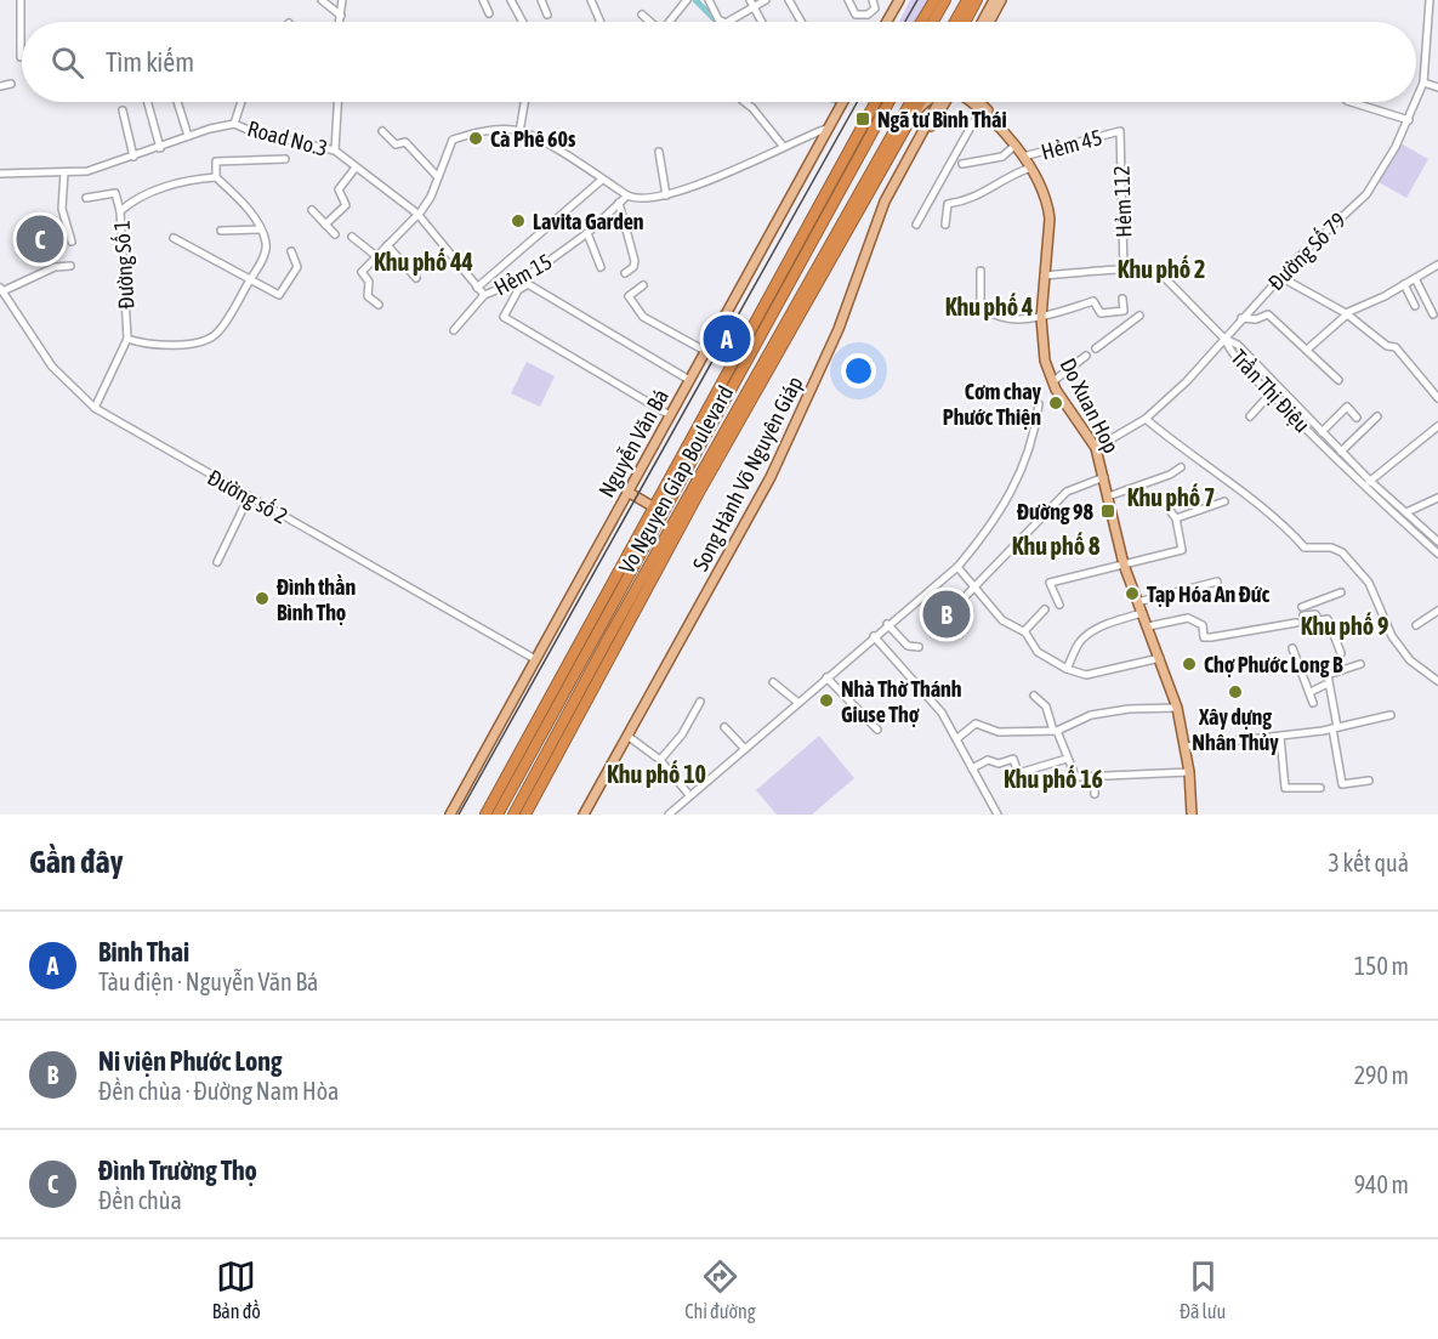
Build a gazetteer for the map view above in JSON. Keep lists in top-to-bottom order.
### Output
{
  "streets": {
    "highway": ["Vo Nguyen Giap Boulevard"],
    "main road": ["Do Xuan Hop", "Nguyễn Văn Bá", "Song Hành Võ Nguyên Giáp"],
    "street": [
      "Road No.3",
      "Hẻm 45",
      "Hẻm 112",
      "Đường Số 79",
      "Đường Số 1",
      "Hẻm 15",
      "Trần Thị Điệu",
      "Đường số 2"
    ]
  },
  "crossings": [
    ["Road No.3", "Hẻm 15"],
    ["Hẻm 45", "Hẻm 112"],
    ["Hẻm 45", "Do Xuan Hop"],
    ["Đường Số 79", "Trần Thị Điệu"],
    ["Đường Số 79", "Do Xuan Hop"],
    ["Đường Số 1", "Đường số 2"],
    ["Nguyễn Văn Bá", "Đường số 2"]
  ],
  "districts": [
    "Khu phố 44",
    "Khu phố 2",
    "Khu phố 4",
    "Khu phố 7",
    "Khu phố 8",
    "Khu phố 9",
    "Khu phố 10",
    "Khu phố 16"
  ],
  "places": {
    "transit": ["Ngã tư Bình Thái", "Đường 98"],
    "other": [
      "Cà Phê 60s",
      "Lavita Garden",
      "Cơm chay Phước Thiện",
      "Tạp Hóa An Đức",
      "Đình thần Bình Thọ",
      "Chợ Phước Long B",
      "Xây dựng Nhân Thủy",
      "Nhà Thờ Thánh Giuse Thợ"
    ]
  },
  "page": {
    "search": "Tìm kiếm",
    "pins": ["C", "A", "B"],
    "heading": ["Gần đây", "3 kết quả"],
    "list": [
      {
        "mark": "A",
        "name": "Binh Thai",
        "note": "Tàu điện · Nguyễn Văn Bá",
        "value": "150 m"
      },
      {
        "mark": "B",
        "name": "Ni viện Phước Long",
        "note": "Đền chùa · Đường Nam Hòa",
        "value": "290 m"
      },
      {
        "mark": "C",
        "name": "Đình Trường Thọ",
        "note": "Đền chùa",
        "value": "940 m"
      }
    ],
    "nav": ["Bản đồ", "Chỉ đường", "Đã lưu"]
  }
}
